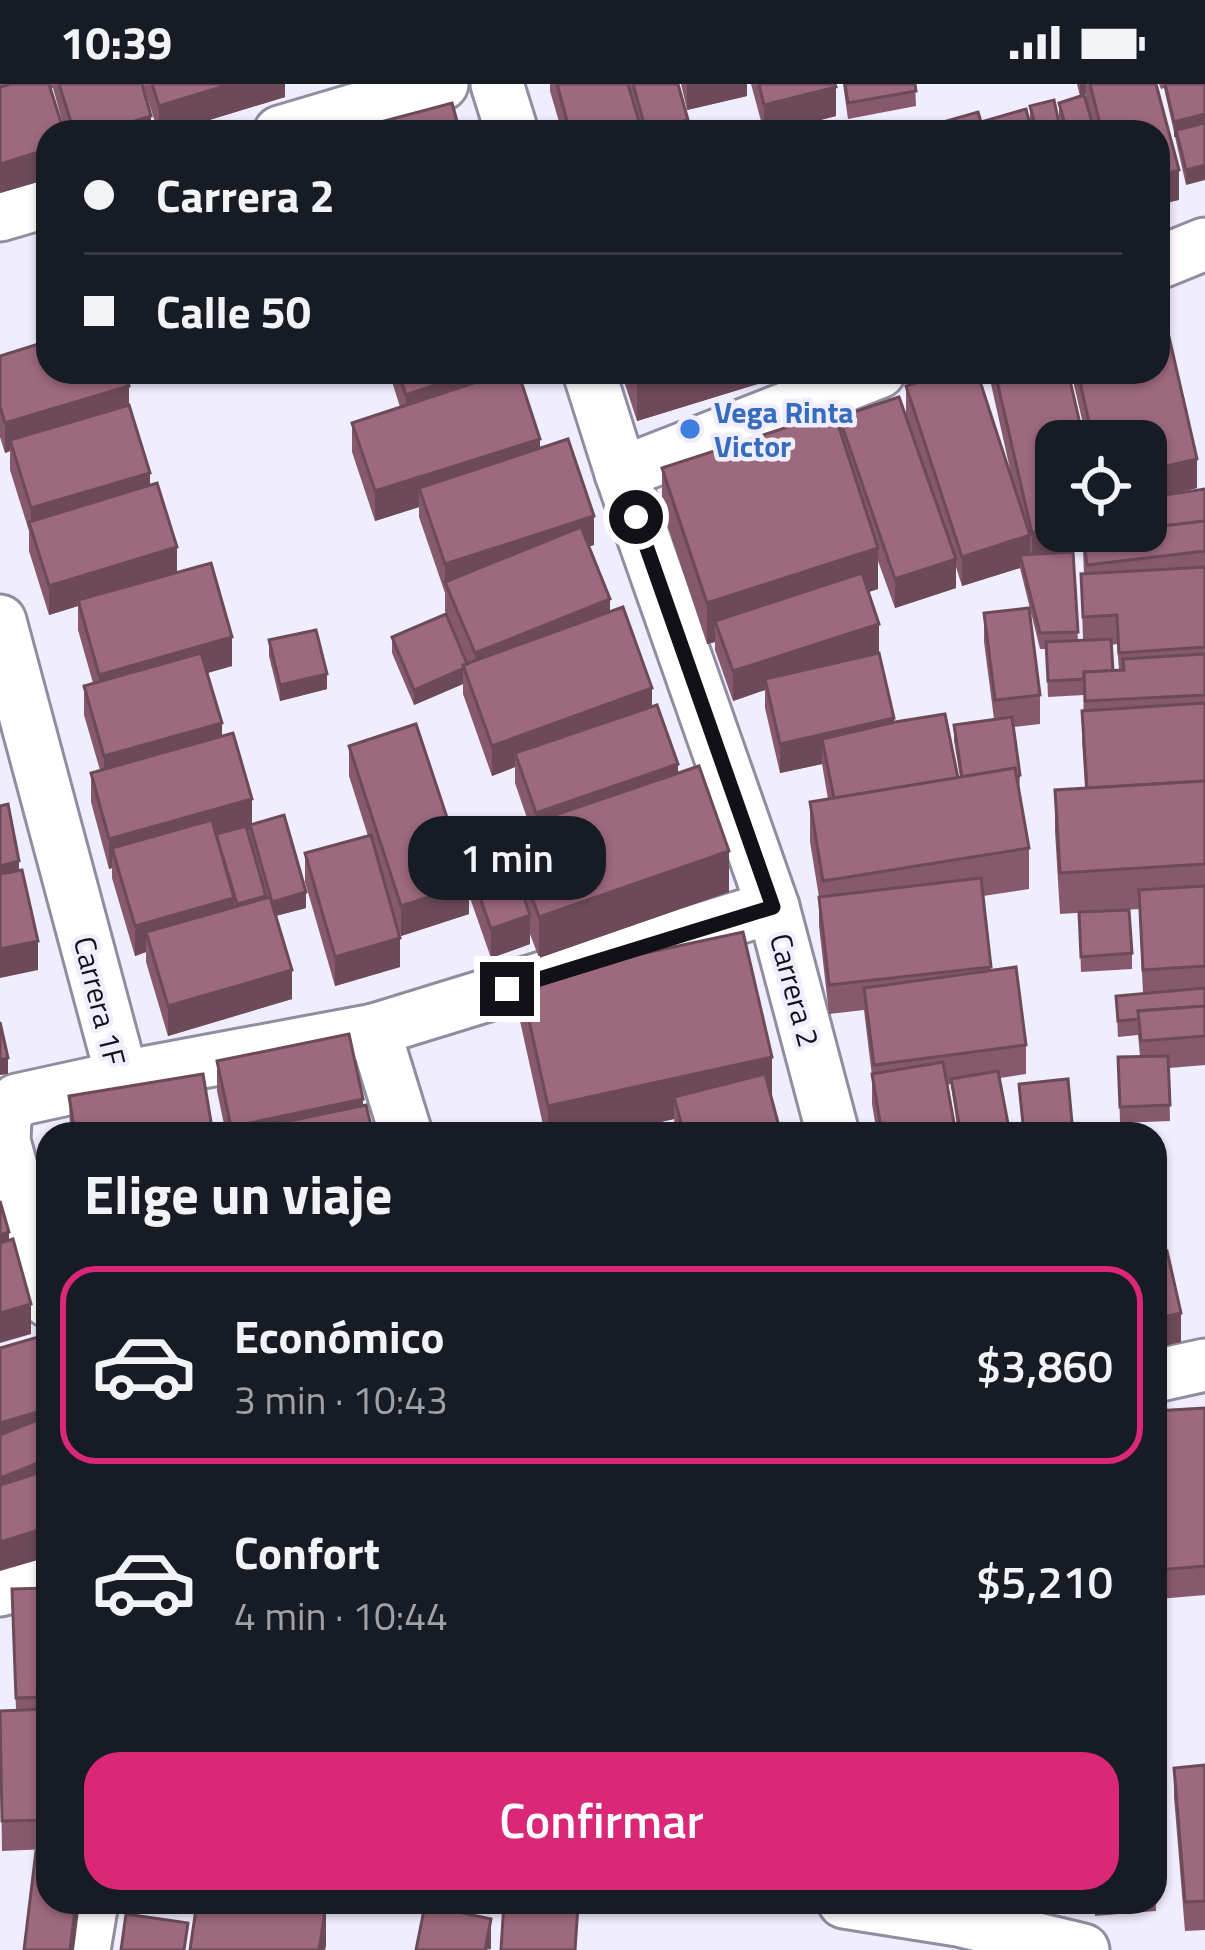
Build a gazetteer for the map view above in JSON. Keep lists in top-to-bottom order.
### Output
{
  "streets": {
    "street": ["Carrera 2", "Carrera 1F"]
  },
  "places": ["Vega Rinta Victor"],
  "page": {
    "status": "10:39",
    "banner": ["Carrera 2", "Calle 50"],
    "bubble": "1 min",
    "heading": "Elige un viaje",
    "list": [
      {
        "name": "Económico",
        "note": "3 min · 10:43",
        "value": "$3,860"
      },
      {
        "name": "Confort",
        "note": "4 min · 10:44",
        "value": "$5,210"
      }
    ],
    "buttons": "Confirmar"
  }
}
